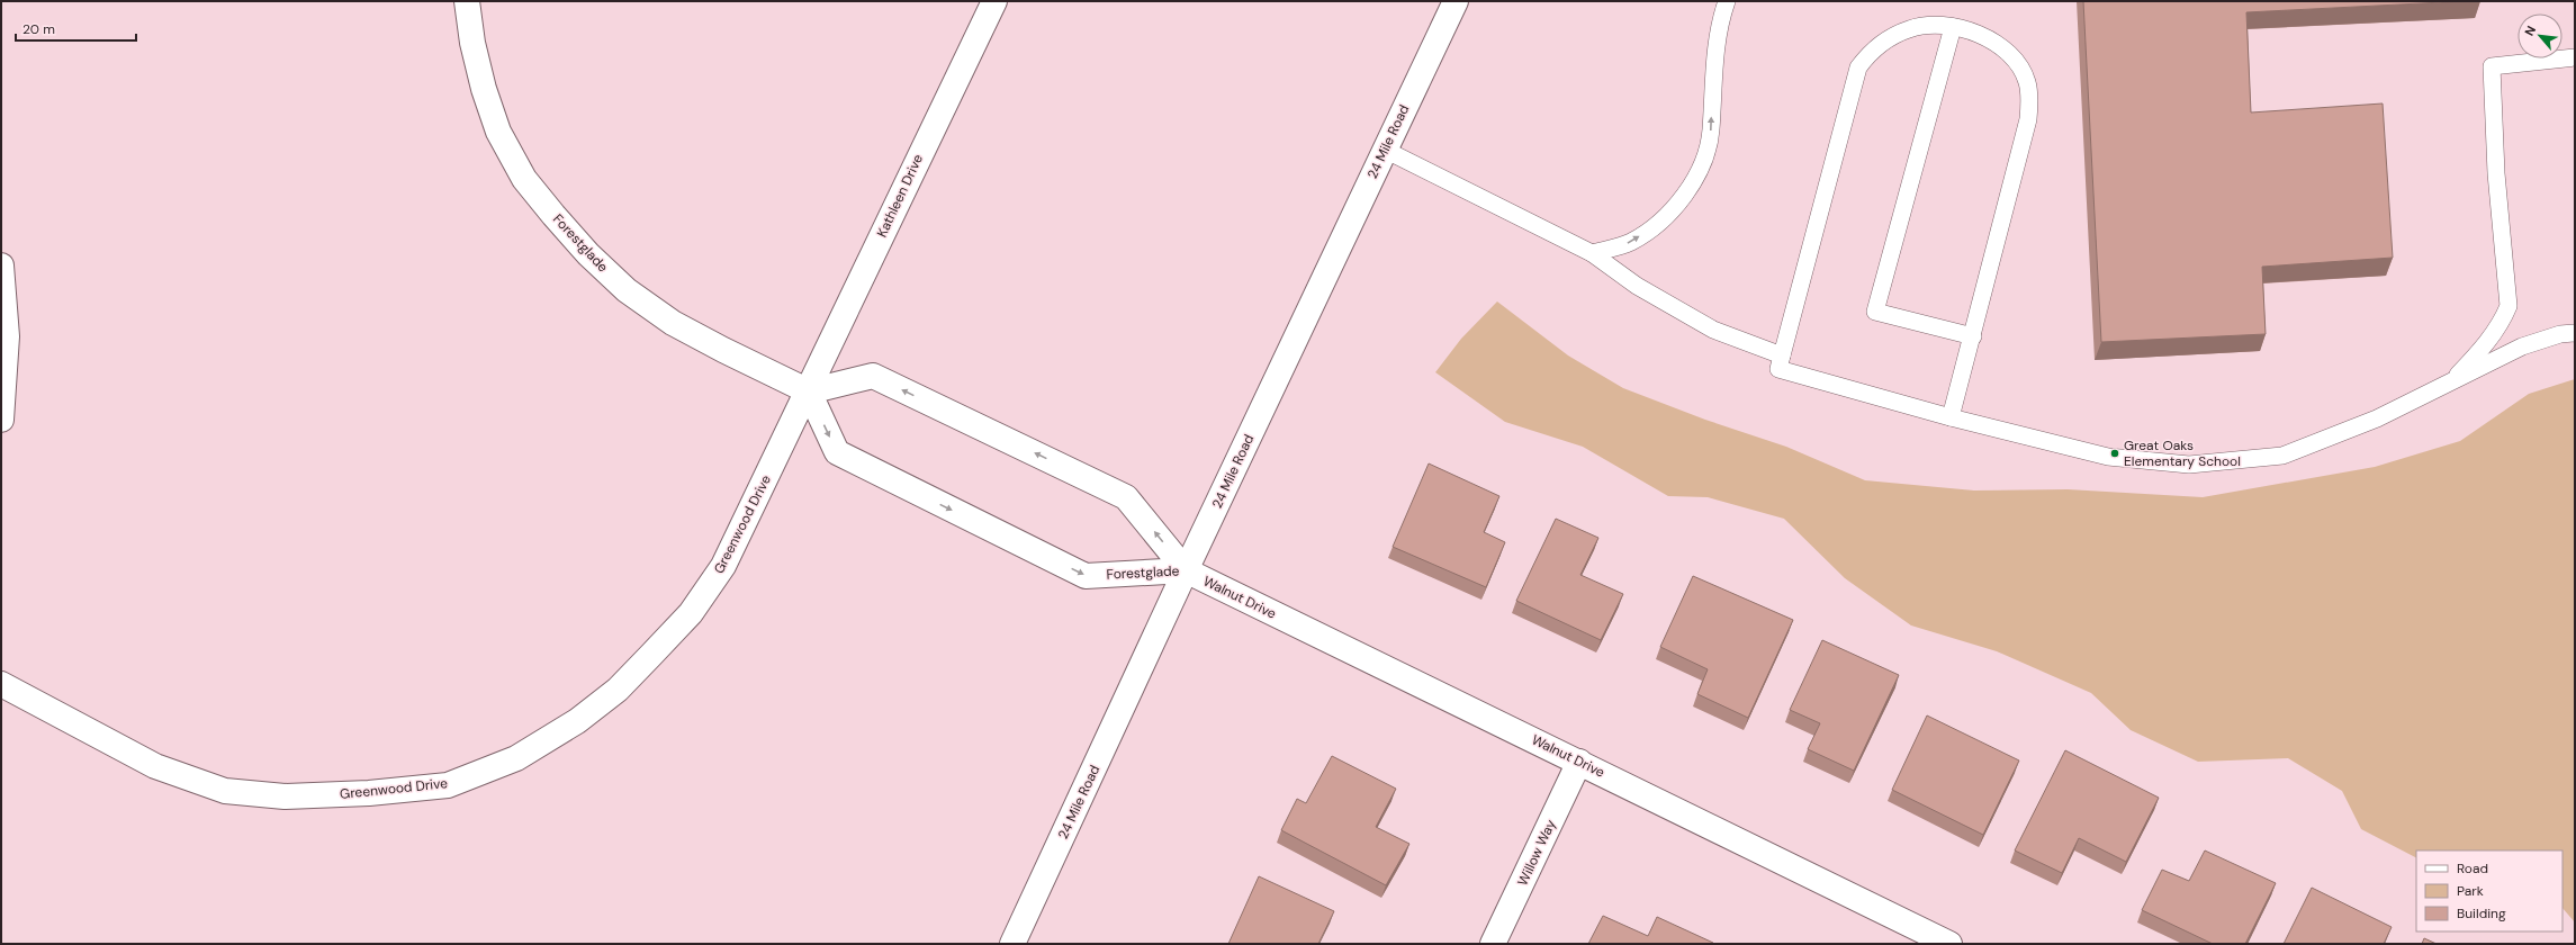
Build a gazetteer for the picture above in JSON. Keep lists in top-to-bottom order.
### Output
{
  "streets": {
    "street": [
      "24 Mile Road",
      "Kathleen Drive",
      "Forestglade",
      "Greenwood Drive",
      "Walnut Drive",
      "Willow Way"
    ]
  },
  "crossings": [
    ["24 Mile Road", "Forestglade"],
    ["24 Mile Road", "Walnut Drive"],
    ["Kathleen Drive", "Forestglade"],
    ["Kathleen Drive", "Greenwood Drive"],
    ["Forestglade", "Greenwood Drive"],
    ["Forestglade", "Walnut Drive"],
    ["Walnut Drive", "Willow Way"]
  ],
  "places": ["Great Oaks Elementary School"],
  "legend": ["Road", "Park", "Building"],
  "scale_bar": "20 m",
  "north": "top left"
}
